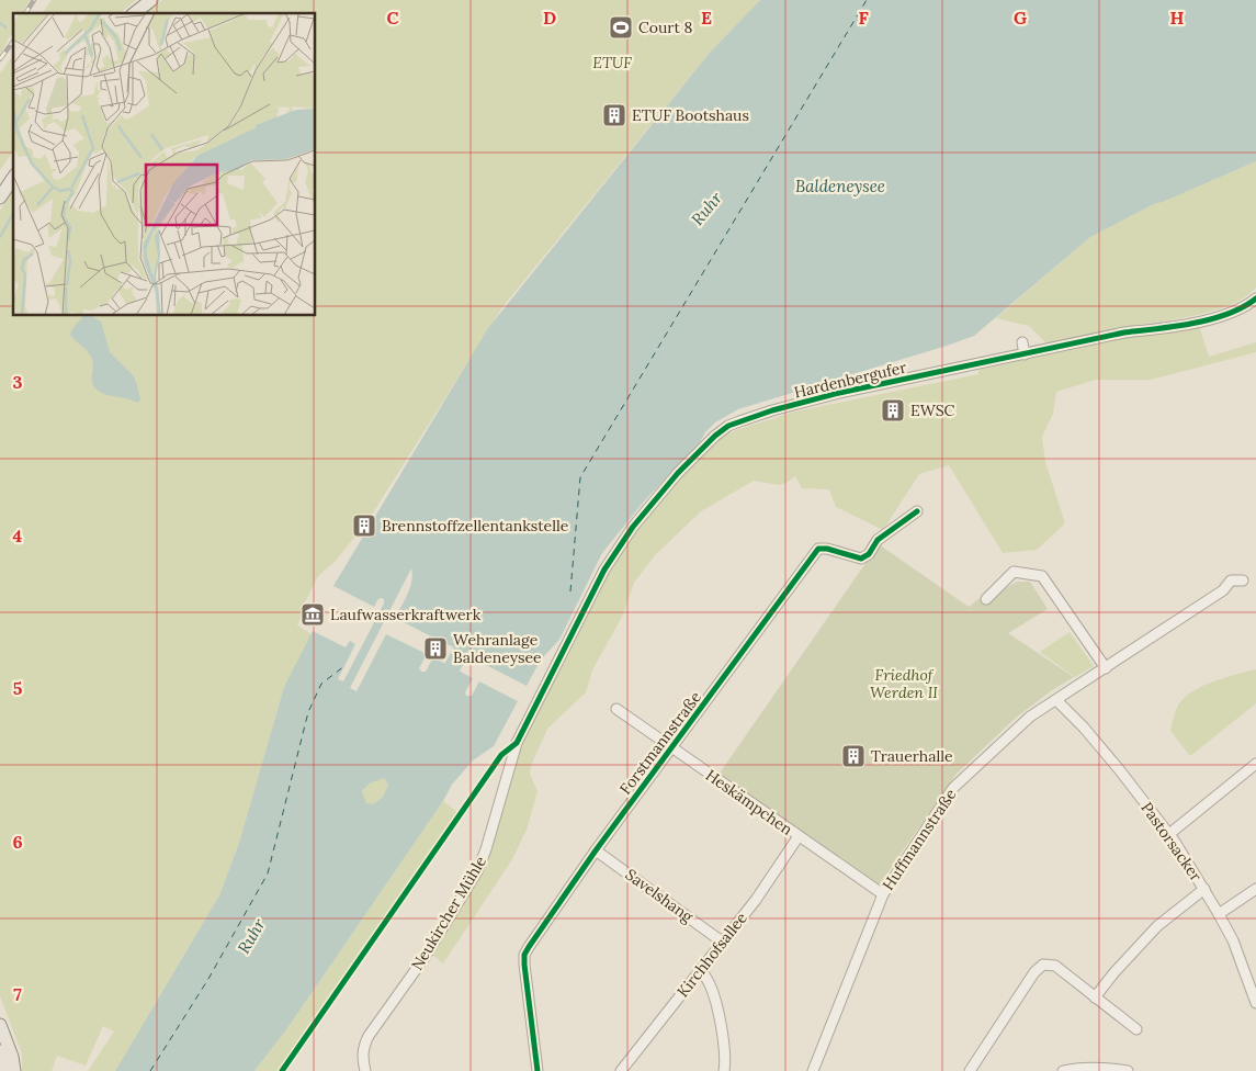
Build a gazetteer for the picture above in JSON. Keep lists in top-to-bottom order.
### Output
{
  "streets": {
    "street": [
      "Hardenbergufer",
      "Forstmannstraße",
      "Heskämpchen",
      "Huffmannstraße",
      "Pastorsacker",
      "Savelshang",
      "Neukircher Mühle",
      "Kirchhofsallee"
    ]
  },
  "crossings": [
    ["Hardenbergufer", "Neukircher Mühle"],
    ["Forstmannstraße", "Heskämpchen"],
    ["Forstmannstraße", "Savelshang"],
    ["Heskämpchen", "Huffmannstraße"],
    ["Heskämpchen", "Kirchhofsallee"],
    ["Huffmannstraße", "Pastorsacker"],
    ["Savelshang", "Kirchhofsallee"]
  ],
  "water": ["Baldeneysee", "Ruhr"],
  "parks": ["ETUF", "Friedhof Werden II"],
  "places": {
    "sports": ["Court 8"],
    "building": [
      "ETUF Bootshaus",
      "EWSC",
      "Brennstoffzellentankstelle",
      "Wehranlage Baldeneysee",
      "Trauerhalle"
    ],
    "museum": ["Laufwasserkraftwerk"]
  },
  "grid": {
    "columns": [
      "C",
      "D",
      "E",
      "F",
      "G",
      "H"
    ],
    "rows": [
      "3",
      "4",
      "5",
      "6",
      "7"
    ]
  }
}
